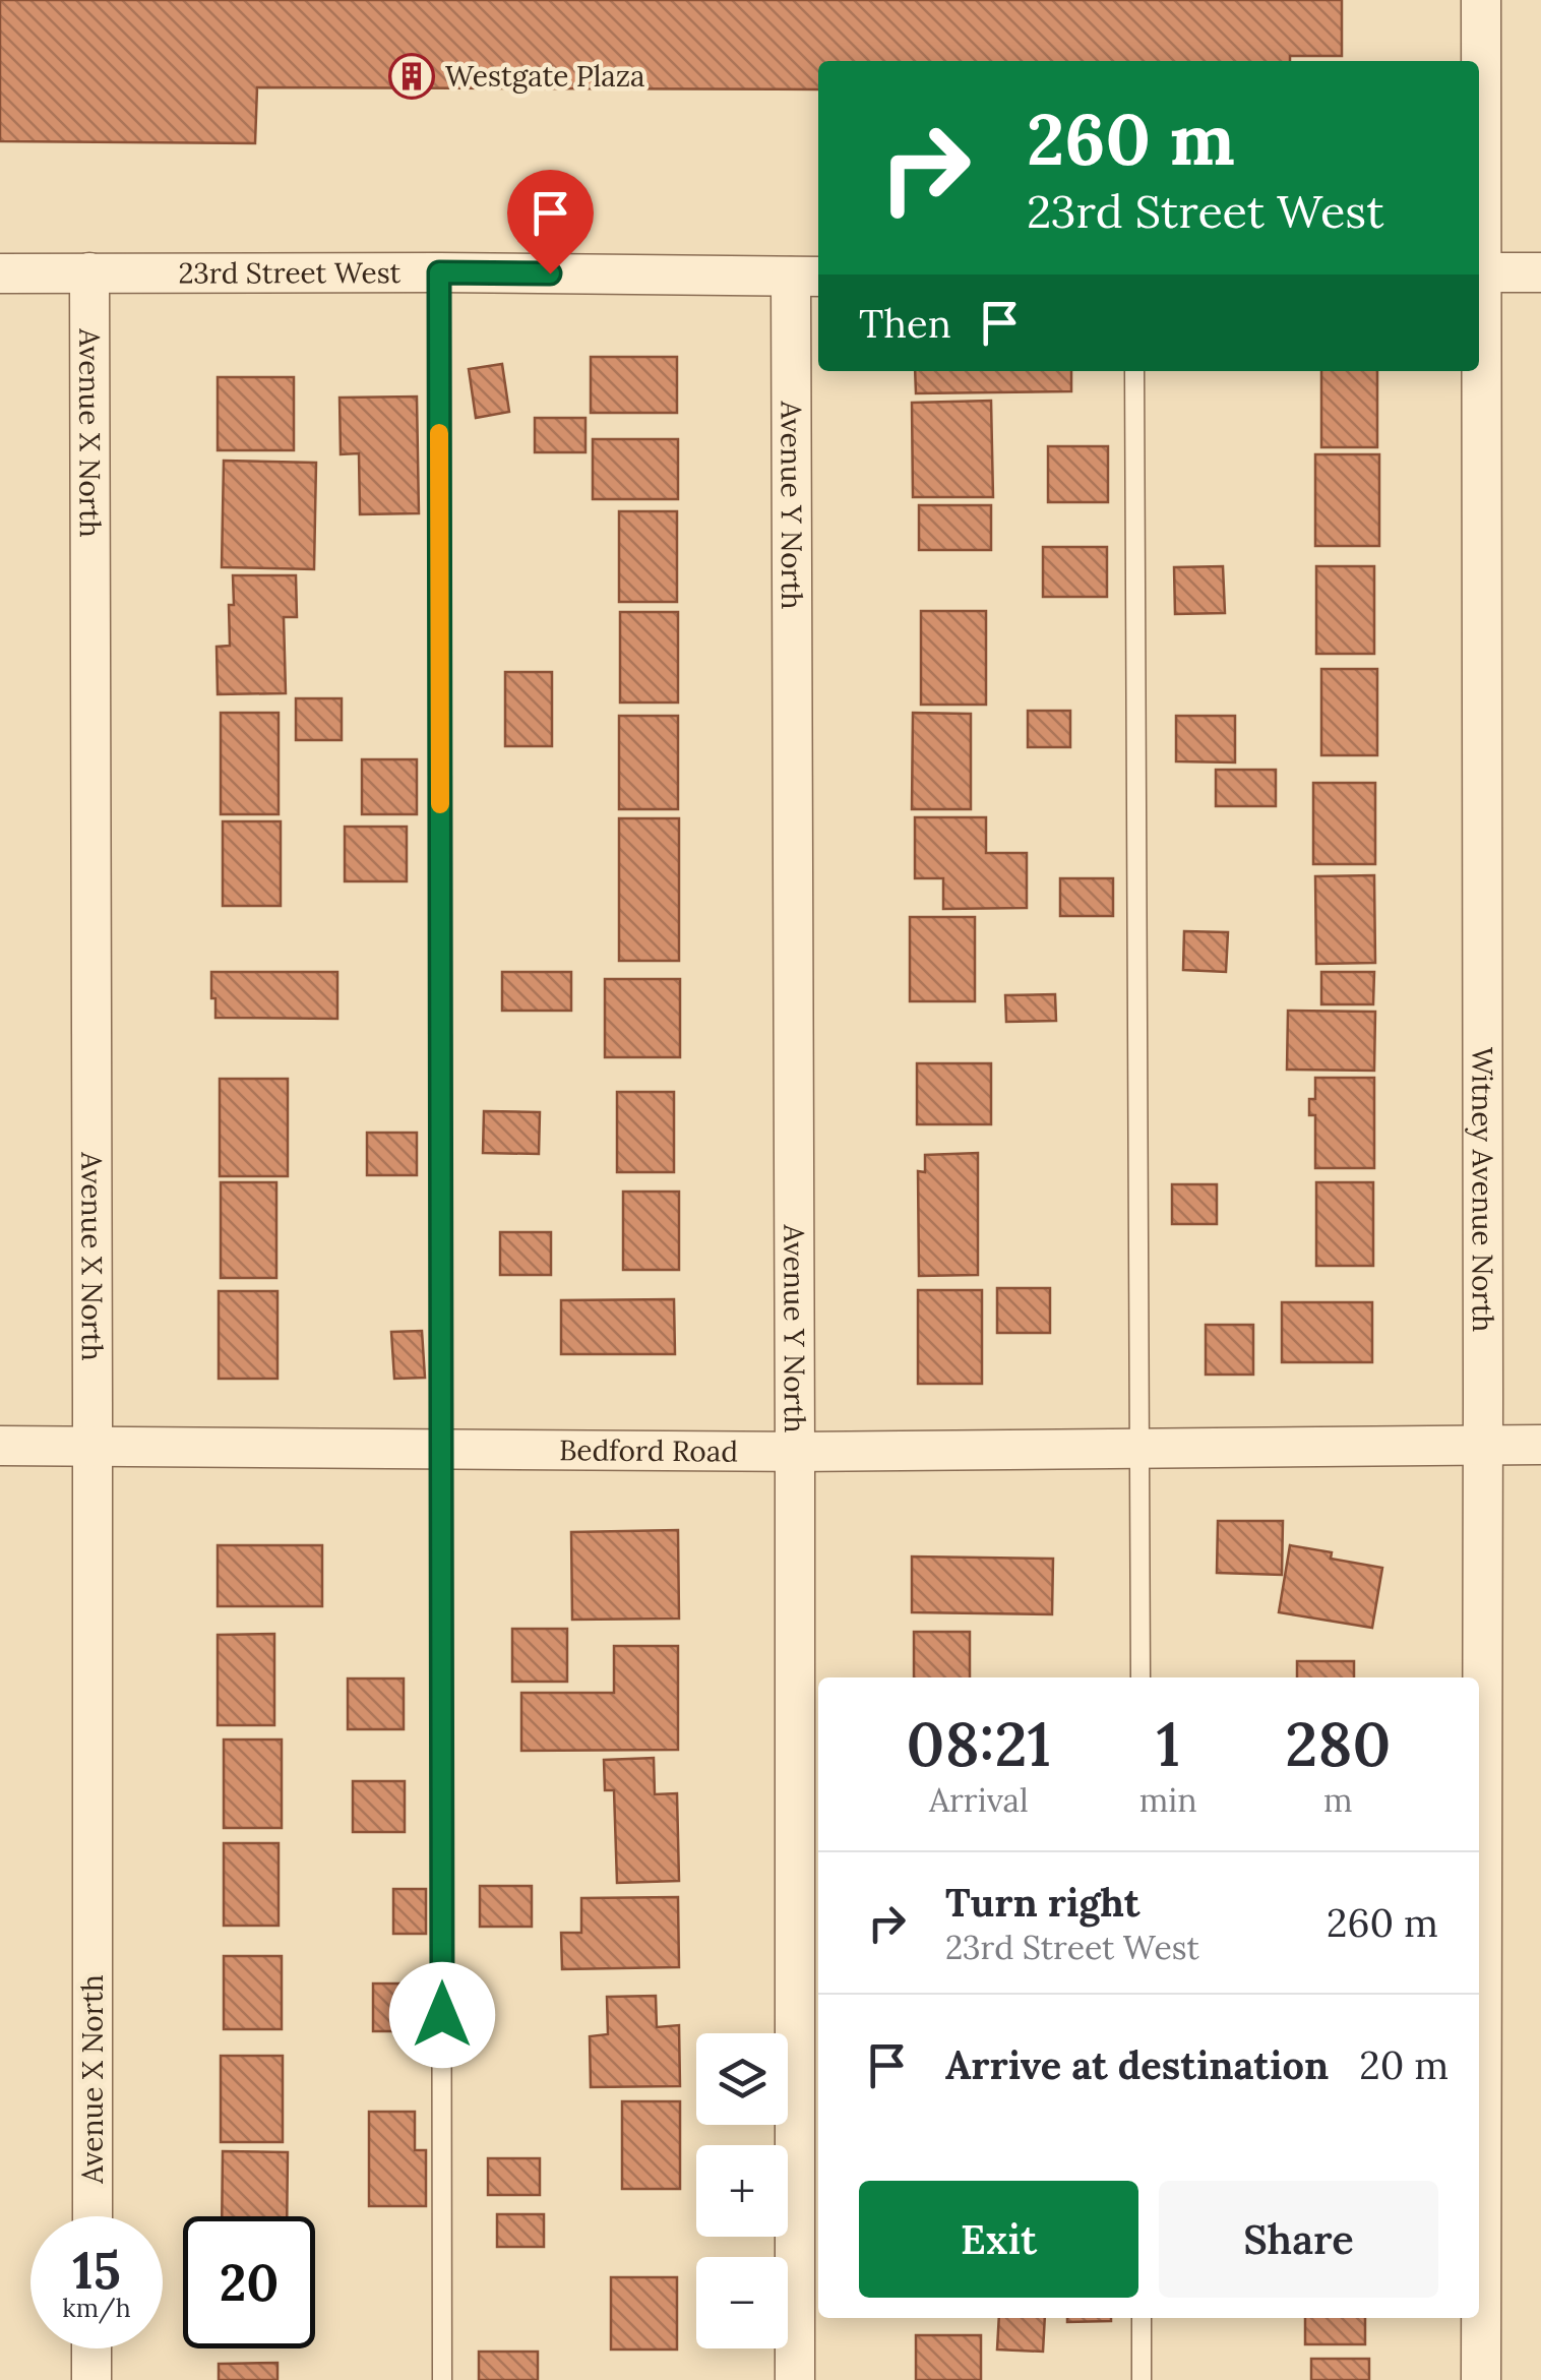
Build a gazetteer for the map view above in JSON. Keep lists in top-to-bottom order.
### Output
{
  "streets": {
    "street": [
      "23rd Street West",
      "Avenue X North",
      "Avenue Y North",
      "Witney Avenue North",
      "Bedford Road"
    ]
  },
  "crossings": [
    ["23rd Street West", "Avenue X North"],
    ["23rd Street West", "Avenue Y North"],
    ["Avenue X North", "Bedford Road"],
    ["Avenue Y North", "Bedford Road"],
    ["Witney Avenue North", "Bedford Road"]
  ],
  "places": {
    "building": ["Westgate Plaza"]
  },
  "page": {
    "turn": ["260 m", "23rd Street West"],
    "then": "Then",
    "eta": [
      "08:21",
      "Arrival",
      "1",
      "min",
      "280",
      "m"
    ],
    "list": [
      {
        "name": "Turn right",
        "note": "23rd Street West",
        "value": "260 m"
      },
      {
        "name": "Arrive at destination",
        "value": "20 m"
      }
    ],
    "map_buttons": ["+", "−"],
    "buttons": ["Exit", "Share"],
    "speed": "15 km/h",
    "limit": "20"
  }
}
